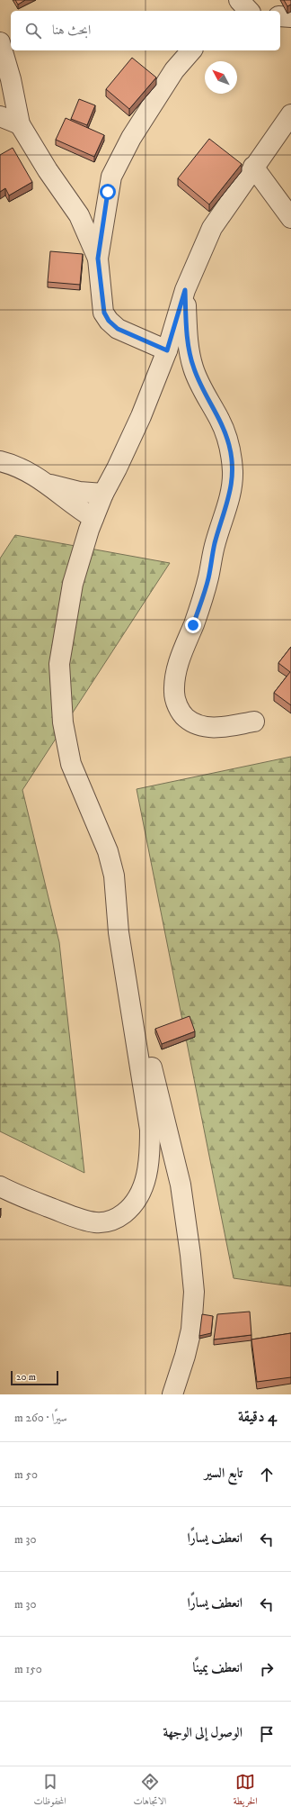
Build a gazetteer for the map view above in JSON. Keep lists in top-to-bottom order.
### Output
{
  "scale_bar": "20 m",
  "north": "top left",
  "page": {
    "search": "ابحث هنا",
    "scale": "20 m",
    "heading": ["4 دقيقة", "سيرًا · 260 m"],
    "list": [
      ["تابع السير", "50 m"],
      ["انعطف يسارًا", "30 m"],
      ["انعطف يسارًا", "30 m"],
      ["انعطف يمينًا", "150 m"],
      "الوصول إلى الوجهة"
    ],
    "nav": ["الخريطة", "الاتجاهات", "المحفوظات"]
  }
}
